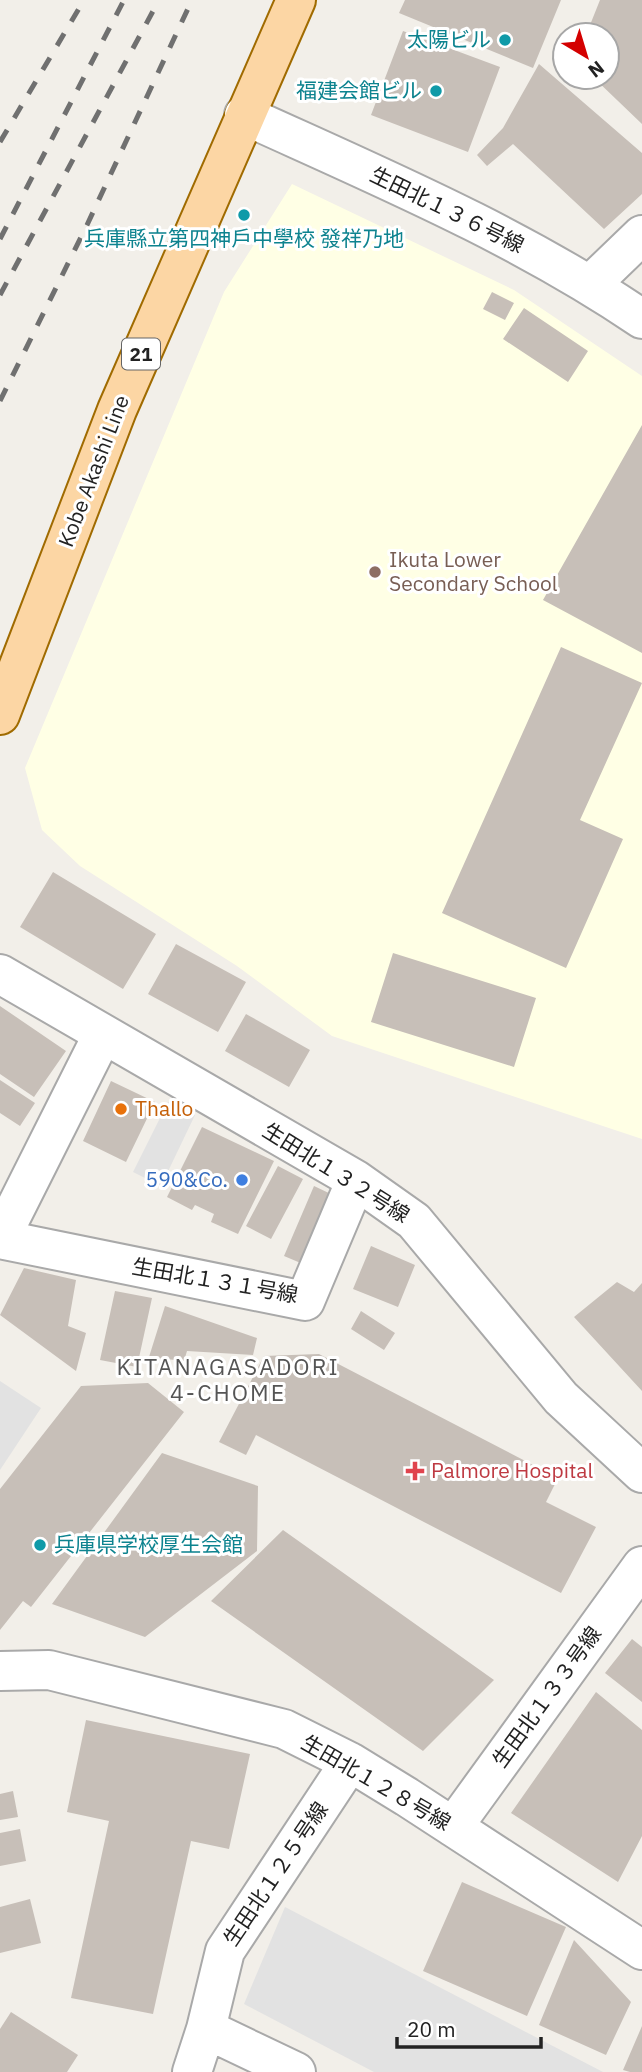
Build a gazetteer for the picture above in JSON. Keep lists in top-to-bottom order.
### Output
{
  "streets": {
    "main road": ["21", "Kobe Akashi Line"],
    "street": [
      "生田北１３６号線",
      "生田北１３２号線",
      "生田北１３１号線",
      "生田北１３３号線",
      "生田北１２８号線",
      "生田北１２５号線"
    ]
  },
  "crossings": [
    ["生田北１３６号線", "Kobe Akashi Line"],
    ["生田北１３２号線", "生田北１３１号線"],
    ["生田北１３３号線", "生田北１２８号線"],
    ["生田北１２８号線", "生田北１２５号線"]
  ],
  "districts": ["KITANAGASADORI 4-CHOME"],
  "places": {
    "other": [
      "太陽ビル",
      "福建会館ビル",
      "兵庫縣立第四神戶中學校 發祥乃地",
      "Ikuta Lower Secondary School",
      "Thallo",
      "590&Co.",
      "兵庫県学校厚生会館"
    ],
    "health": ["Palmore Hospital"]
  },
  "scale_bar": "20 m",
  "north": "bottom right"
}
